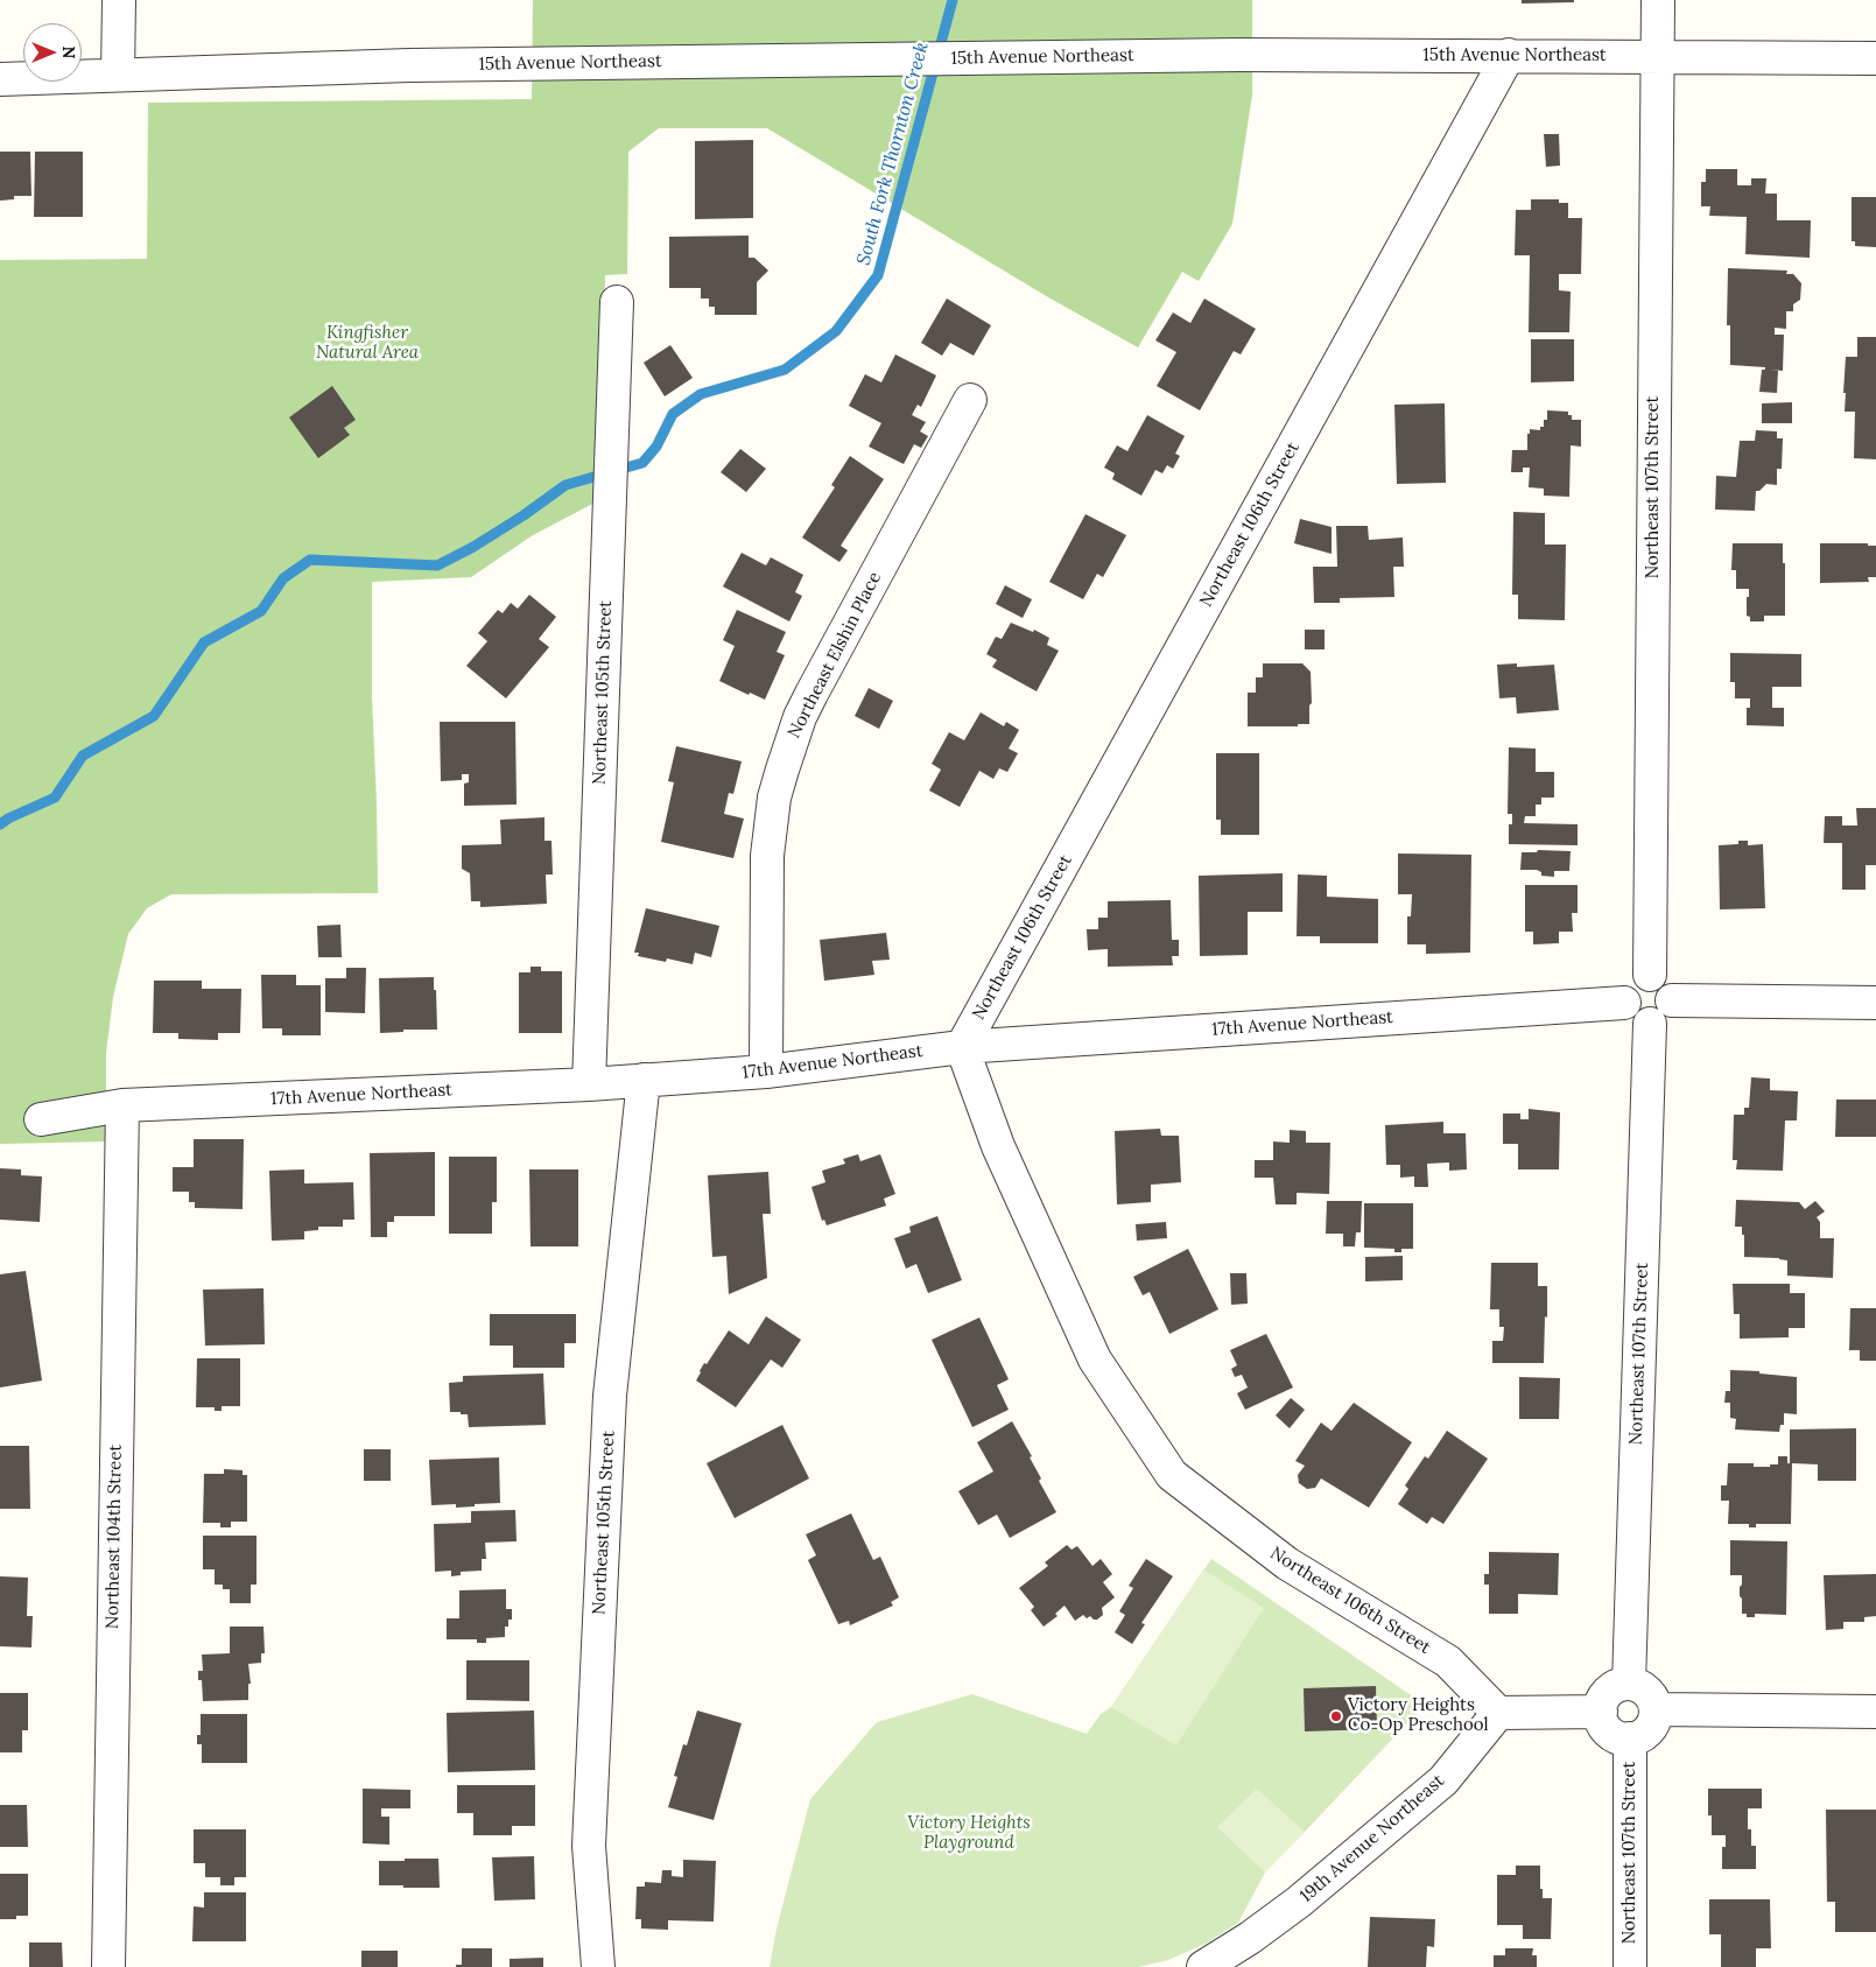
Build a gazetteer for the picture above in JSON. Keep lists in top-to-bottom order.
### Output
{
  "streets": {
    "street": [
      "15th Avenue Northeast",
      "Northeast 107th Street",
      "Northeast 106th Street",
      "Northeast Elshin Place",
      "Northeast 105th Street",
      "17th Avenue Northeast",
      "Northeast 104th Street",
      "19th Avenue Northeast"
    ]
  },
  "crossings": [
    ["15th Avenue Northeast", "Northeast 107th Street"],
    ["15th Avenue Northeast", "Northeast 106th Street"],
    ["Northeast 107th Street", "17th Avenue Northeast"],
    ["Northeast 106th Street", "17th Avenue Northeast"],
    ["Northeast 106th Street", "19th Avenue Northeast"],
    ["Northeast Elshin Place", "17th Avenue Northeast"],
    ["Northeast 105th Street", "17th Avenue Northeast"],
    ["17th Avenue Northeast", "Northeast 104th Street"]
  ],
  "water": ["South Fork Thornton Creek"],
  "parks": ["Kingfisher Natural Area", "Victory Heights Playground"],
  "places": ["Victory Heights Co-Op Preschool"],
  "north": "right"
}
